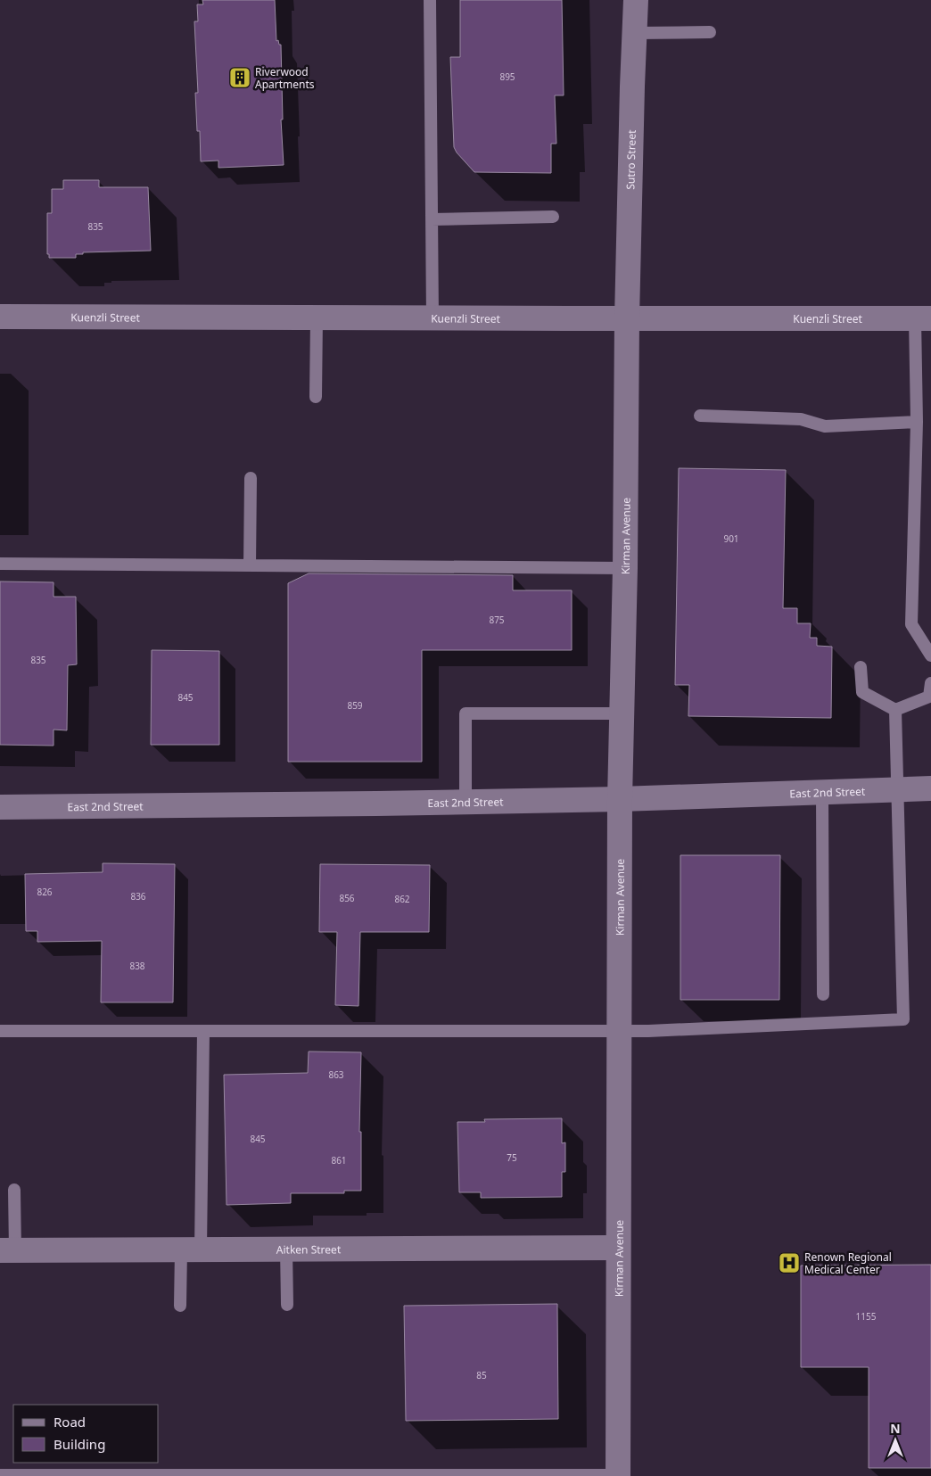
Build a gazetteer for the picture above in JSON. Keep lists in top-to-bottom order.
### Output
{
  "streets": {
    "main road": [
      "Sutro Street",
      "Kuenzli Street",
      "Kirman Avenue",
      "East 2nd Street",
      "Aitken Street"
    ]
  },
  "crossings": [
    ["Sutro Street", "Kuenzli Street"],
    ["Sutro Street", "Kirman Avenue"],
    ["Kuenzli Street", "Kirman Avenue"],
    ["Kirman Avenue", "East 2nd Street"],
    ["Kirman Avenue", "Aitken Street"]
  ],
  "places": {
    "building": ["Riverwood Apartments"],
    "hospital": ["Renown Regional Medical Center"]
  },
  "house_numbers": [
    "895",
    "835",
    "901",
    "875",
    "835",
    "845",
    "859",
    "826",
    "836",
    "856",
    "862",
    "838",
    "863",
    "845",
    "75",
    "861",
    "1155",
    "85"
  ],
  "legend": ["Road", "Building"],
  "north": "top"
}
